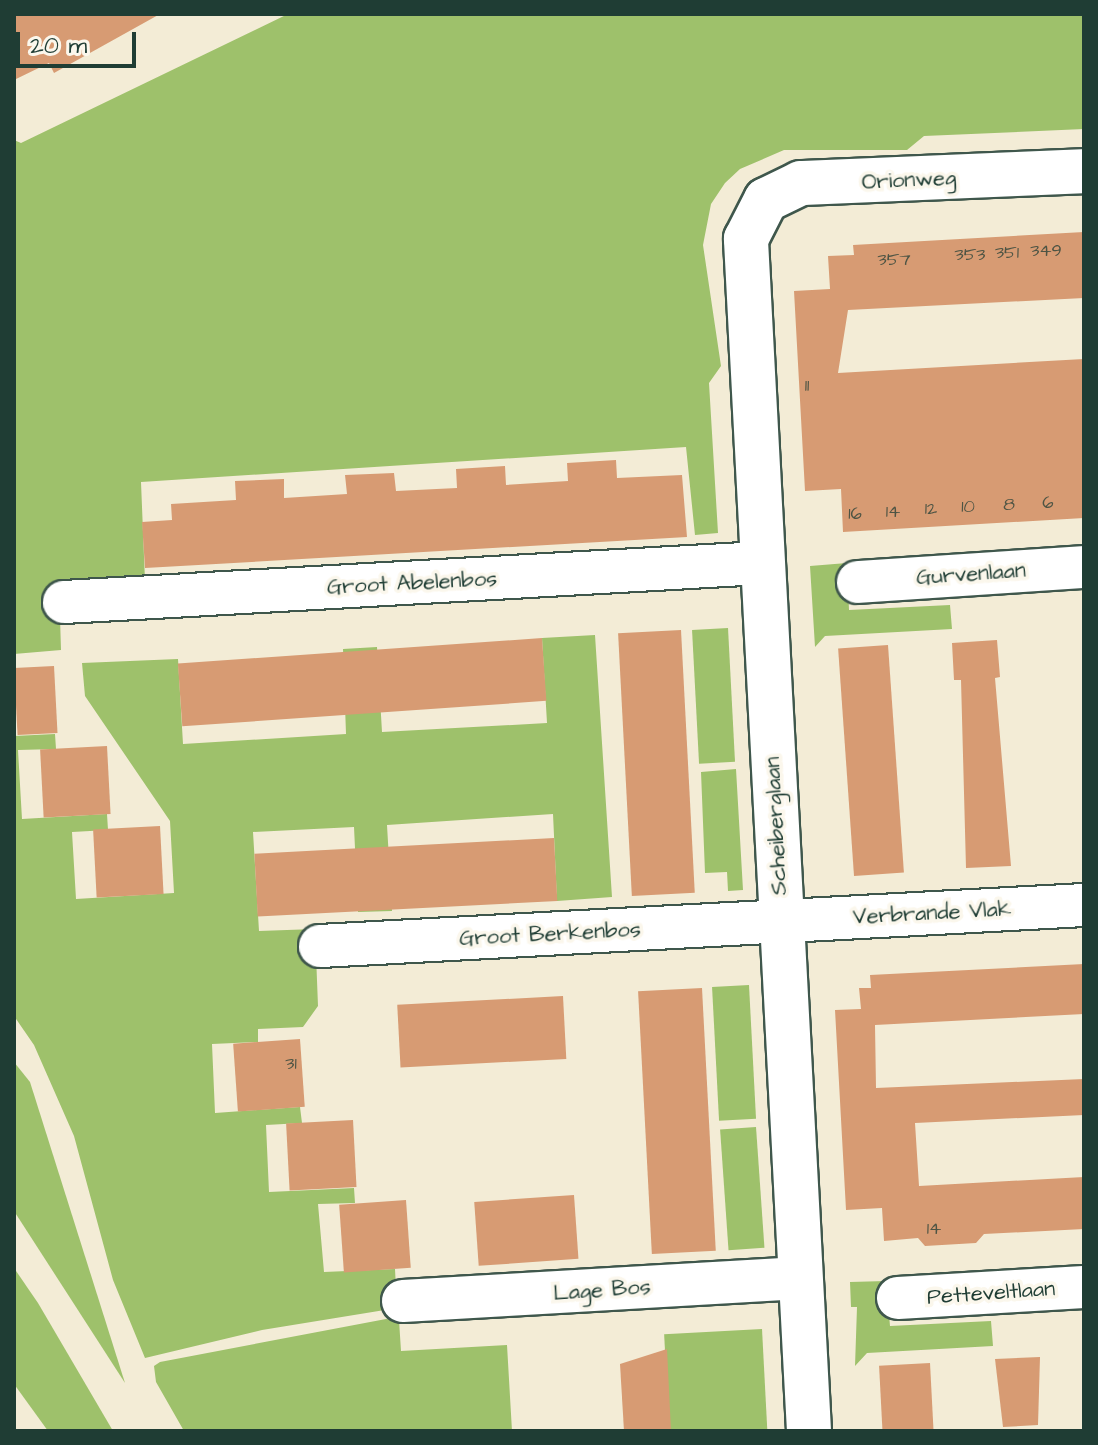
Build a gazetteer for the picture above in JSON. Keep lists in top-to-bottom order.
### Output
{
  "streets": {
    "street": [
      "Orionweg",
      "Gurvenlaan",
      "Groot Abelenbos",
      "Scheiberglaan",
      "Verbrande Vlak",
      "Groot Berkenbos",
      "Lage Bos",
      "Petteveltlaan"
    ]
  },
  "crossings": [
    ["Orionweg", "Scheiberglaan"],
    ["Groot Abelenbos", "Scheiberglaan"],
    ["Scheiberglaan", "Verbrande Vlak"],
    ["Scheiberglaan", "Groot Berkenbos"],
    ["Scheiberglaan", "Lage Bos"],
    ["Verbrande Vlak", "Groot Berkenbos"]
  ],
  "house_numbers": [
    "349",
    "351",
    "353",
    "357",
    "11",
    "6",
    "8",
    "10",
    "12",
    "14",
    "16",
    "31",
    "14"
  ],
  "scale_bar": "20 m"
}
